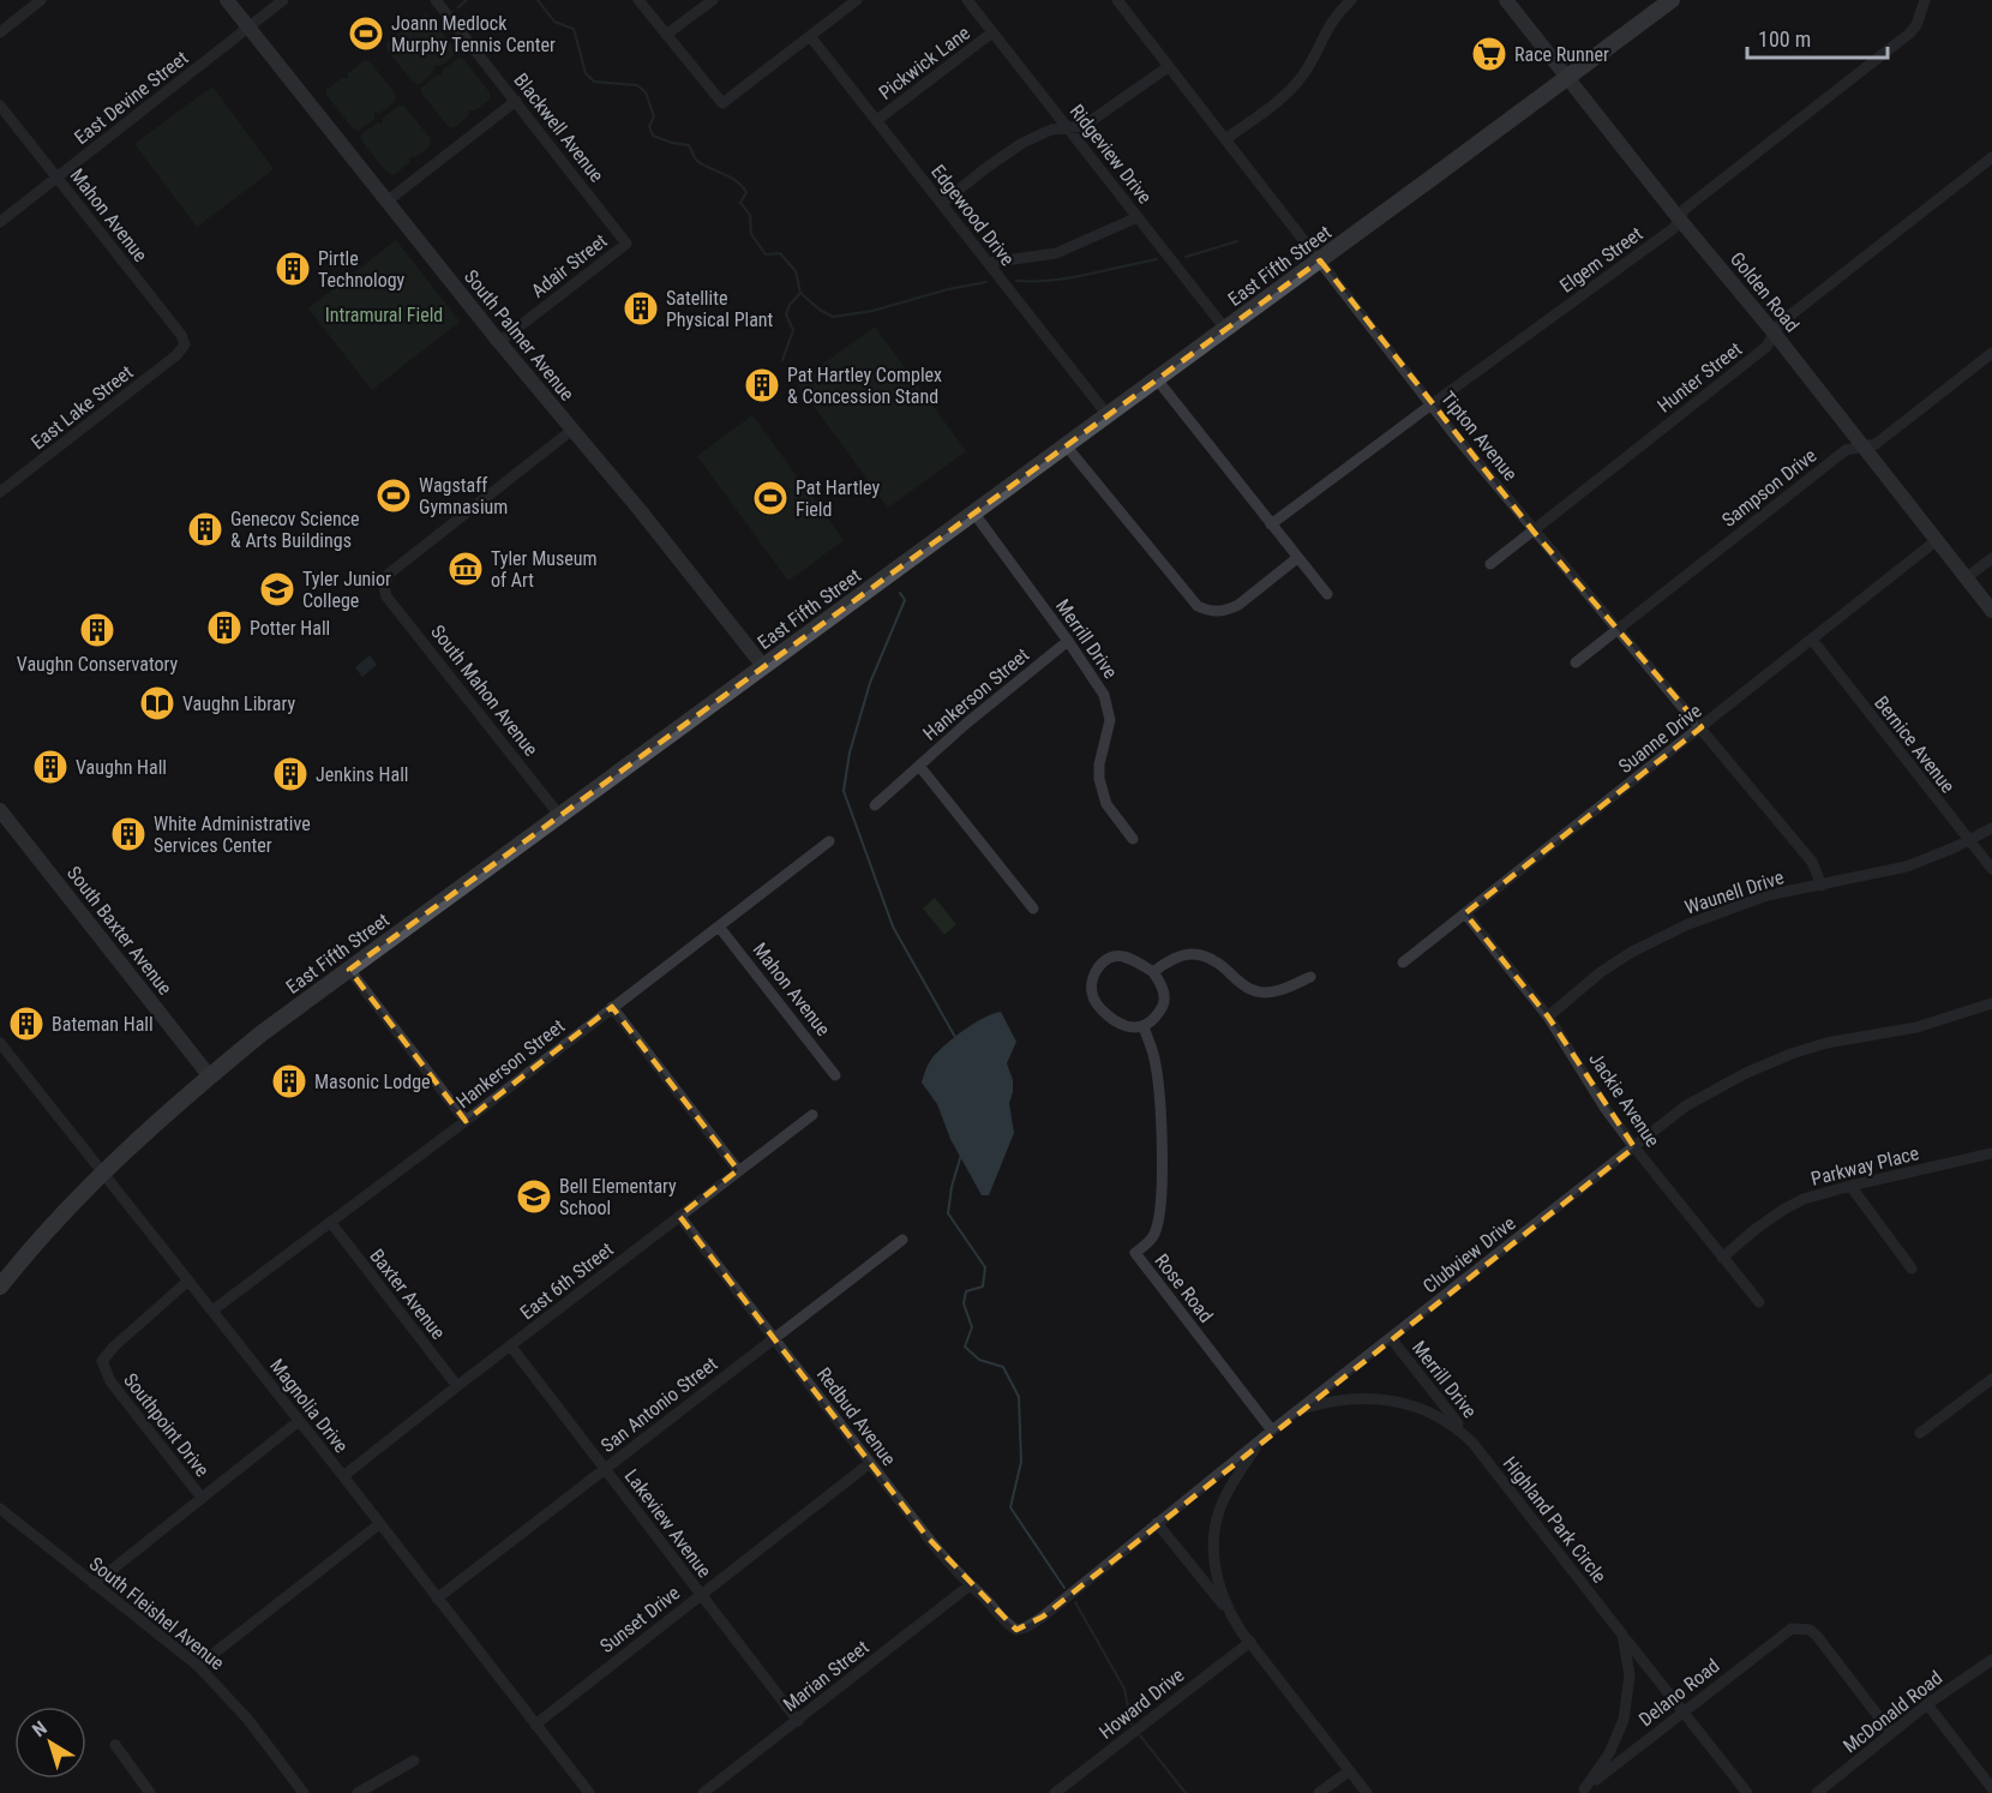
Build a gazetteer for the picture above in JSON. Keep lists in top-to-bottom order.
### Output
{
  "streets": {
    "main road": ["East Fifth Street"],
    "street": [
      "Pickwick Lane",
      "East Devine Street",
      "Blackwell Avenue",
      "Ridgeview Drive",
      "Mahon Avenue",
      "Edgewood Drive",
      "Elgem Street",
      "Adair Street",
      "Golden Road",
      "South Palmer Avenue",
      "Hunter Street",
      "East Lake Street",
      "Tipton Avenue",
      "Sampson Drive",
      "Merrill Drive",
      "South Mahon Avenue",
      "Hankerson Street",
      "Suanne Drive",
      "Bernice Avenue",
      "Waunell Drive",
      "South Baxter Avenue",
      "Jackie Avenue",
      "Parkway Place",
      "Clubview Drive",
      "East 6th Street",
      "Rose Road",
      "Baxter Avenue",
      "San Antonio Street",
      "Magnolia Drive",
      "Redbud Avenue",
      "Southpoint Drive",
      "Highland Park Circle",
      "Lakeview Avenue",
      "South Fleishel Avenue",
      "Sunset Drive",
      "Marian Street",
      "Delano Road",
      "Howard Drive",
      "McDonald Road"
    ]
  },
  "crossings": [
    ["Pickwick Lane", "Ridgeview Drive"],
    ["Pickwick Lane", "Edgewood Drive"],
    ["East Devine Street", "Mahon Avenue"],
    ["East Devine Street", "South Palmer Avenue"],
    ["Blackwell Avenue", "Adair Street"],
    ["Ridgeview Drive", "East Fifth Street"],
    ["Mahon Avenue", "East Lake Street"],
    ["Mahon Avenue", "Hankerson Street"],
    ["Edgewood Drive", "East Fifth Street"],
    ["Elgem Street", "Golden Road"],
    ["Elgem Street", "Tipton Avenue"],
    ["Adair Street", "South Palmer Avenue"],
    ["East Fifth Street", "Golden Road"],
    ["East Fifth Street", "South Palmer Avenue"],
    ["East Fifth Street", "Tipton Avenue"],
    ["East Fifth Street", "Merrill Drive"],
    ["East Fifth Street", "South Mahon Avenue"],
    ["East Fifth Street", "South Baxter Avenue"],
    ["East Fifth Street", "Magnolia Drive"],
    ["Golden Road", "Hunter Street"],
    ["Golden Road", "Sampson Drive"],
    ["Golden Road", "Suanne Drive"],
    ["South Palmer Avenue", "South Mahon Avenue"],
    ["Hunter Street", "Tipton Avenue"],
    ["Tipton Avenue", "Sampson Drive"],
    ["Tipton Avenue", "Suanne Drive"],
    ["Tipton Avenue", "Waunell Drive"],
    ["Merrill Drive", "Hankerson Street"],
    ["Merrill Drive", "Clubview Drive"],
    ["Merrill Drive", "Highland Park Circle"],
    ["Hankerson Street", "Baxter Avenue"],
    ["Hankerson Street", "Magnolia Drive"],
    ["Suanne Drive", "Bernice Avenue"],
    ["Suanne Drive", "Jackie Avenue"],
    ["Bernice Avenue", "Waunell Drive"],
    ["Waunell Drive", "Jackie Avenue"],
    ["Jackie Avenue", "Parkway Place"],
    ["Jackie Avenue", "Clubview Drive"],
    ["Clubview Drive", "Rose Road"],
    ["Clubview Drive", "Redbud Avenue"],
    ["Clubview Drive", "Highland Park Circle"],
    ["East 6th Street", "Baxter Avenue"],
    ["East 6th Street", "Magnolia Drive"],
    ["East 6th Street", "Redbud Avenue"],
    ["East 6th Street", "Lakeview Avenue"],
    ["San Antonio Street", "Magnolia Drive"],
    ["San Antonio Street", "Redbud Avenue"],
    ["San Antonio Street", "Lakeview Avenue"],
    ["Magnolia Drive", "Southpoint Drive"],
    ["Magnolia Drive", "Sunset Drive"],
    ["Redbud Avenue", "Sunset Drive"],
    ["Redbud Avenue", "Marian Street"],
    ["Highland Park Circle", "Delano Road"],
    ["Lakeview Avenue", "Sunset Drive"],
    ["Lakeview Avenue", "Marian Street"],
    ["Delano Road", "McDonald Road"]
  ],
  "parks": ["Intramural Field"],
  "places": {
    "sports": ["Joann Medlock Murphy Tennis Center", "Wagstaff Gymnasium", "Pat Hartley Field"],
    "supermarket": ["Race Runner"],
    "building": [
      "Pirtle Technology",
      "Satellite Physical Plant",
      "Pat Hartley Complex & Concession Stand",
      "Genecov Science & Arts Buildings",
      "Potter Hall",
      "Vaughn Conservatory",
      "Vaughn Hall",
      "Jenkins Hall",
      "White Administrative Services Center",
      "Bateman Hall",
      "Masonic Lodge"
    ],
    "museum": ["Tyler Museum of Art"],
    "school or university": ["Tyler Junior College", "Bell Elementary School"],
    "library": ["Vaughn Library"]
  },
  "scale_bar": "100 m",
  "north": "top left"
}
